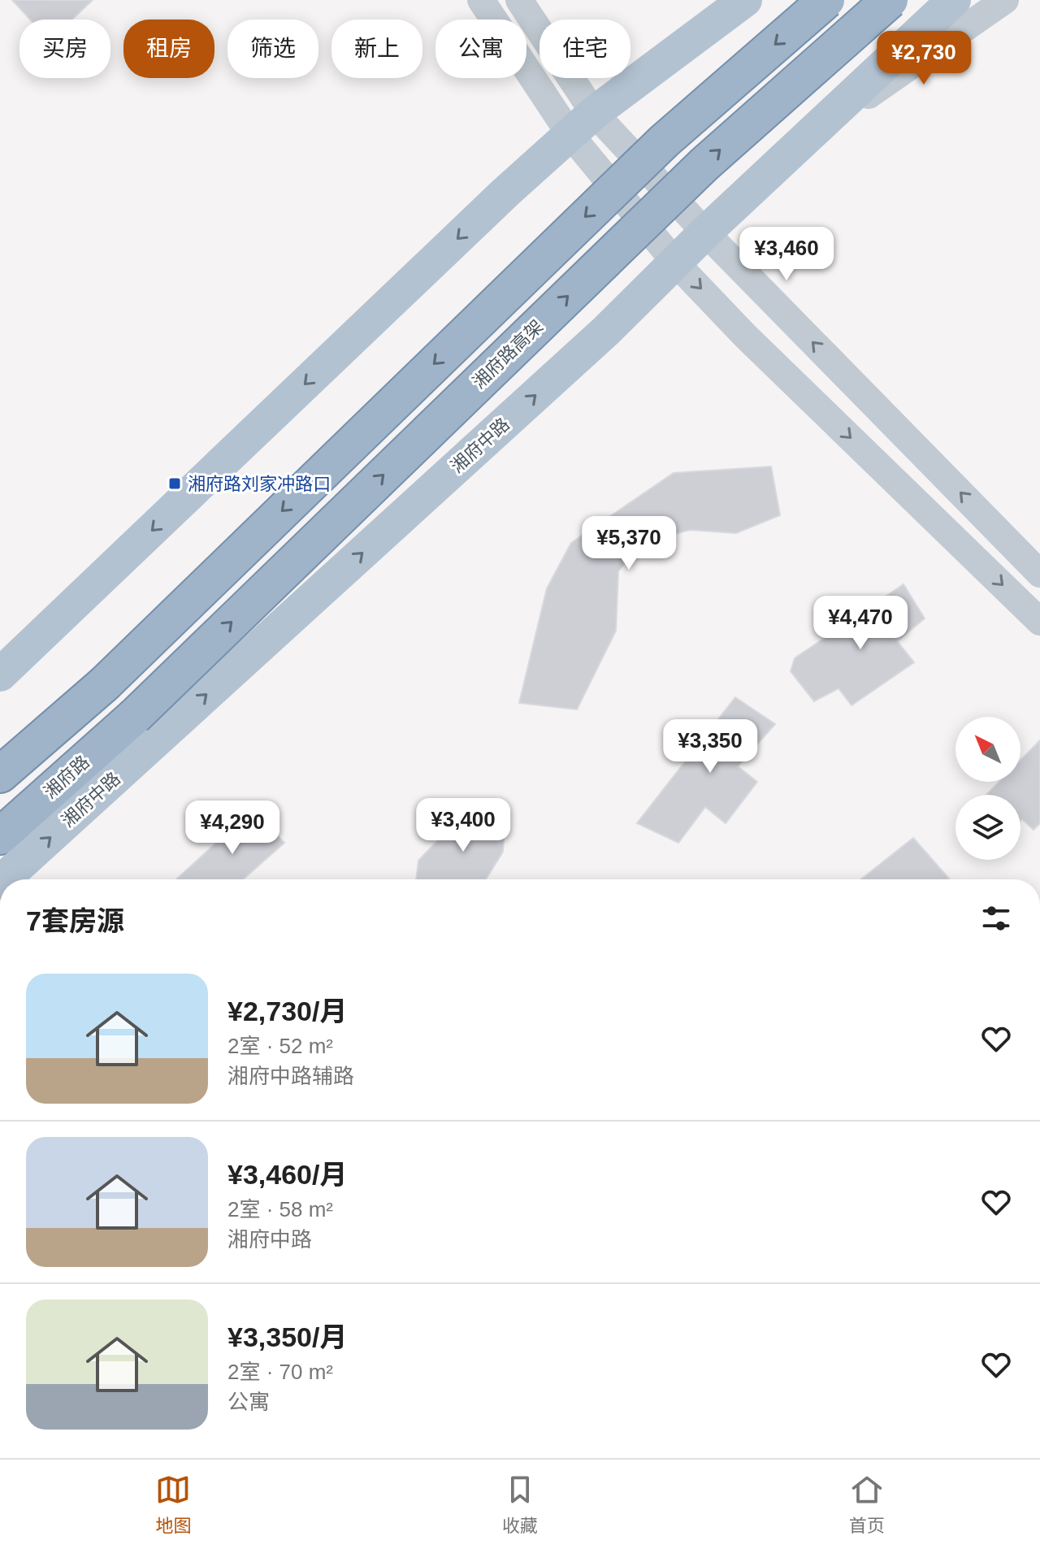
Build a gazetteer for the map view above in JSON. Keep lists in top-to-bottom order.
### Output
{
  "streets": {
    "highway": ["湘府路高架", "湘府路"],
    "main road": ["湘府中路"]
  },
  "crossings": [
    ["湘府路高架", "湘府路"]
  ],
  "places": {
    "transit": ["湘府路刘家冲路口"]
  },
  "north": "top left",
  "page": {
    "chip": [
      "买房",
      "租房",
      "筛选",
      "新上",
      "公寓",
      "住宅"
    ],
    "price": [
      "¥2,730",
      "¥3,460",
      "¥5,370",
      "¥4,470",
      "¥3,350",
      "¥3,400",
      "¥4,290"
    ],
    "heading": "7套房源",
    "list": [
      {
        "name": "¥2,730/月",
        "note": "2室 · 52 m² · 湘府中路辅路"
      },
      {
        "name": "¥3,460/月",
        "note": "2室 · 58 m² · 湘府中路"
      },
      {
        "name": "¥3,350/月",
        "note": "2室 · 70 m² · 公寓"
      }
    ],
    "tabs": ["地图", "收藏", "首页"]
  }
}
